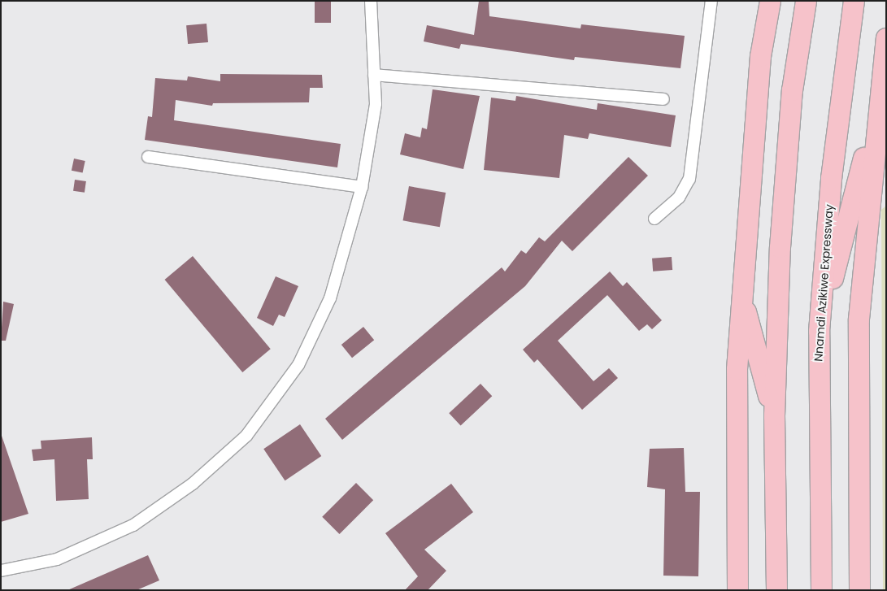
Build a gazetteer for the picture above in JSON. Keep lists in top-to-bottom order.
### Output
{
  "streets": {
    "highway": ["Nnamdi Azikiwe Expressway"]
  }
}
